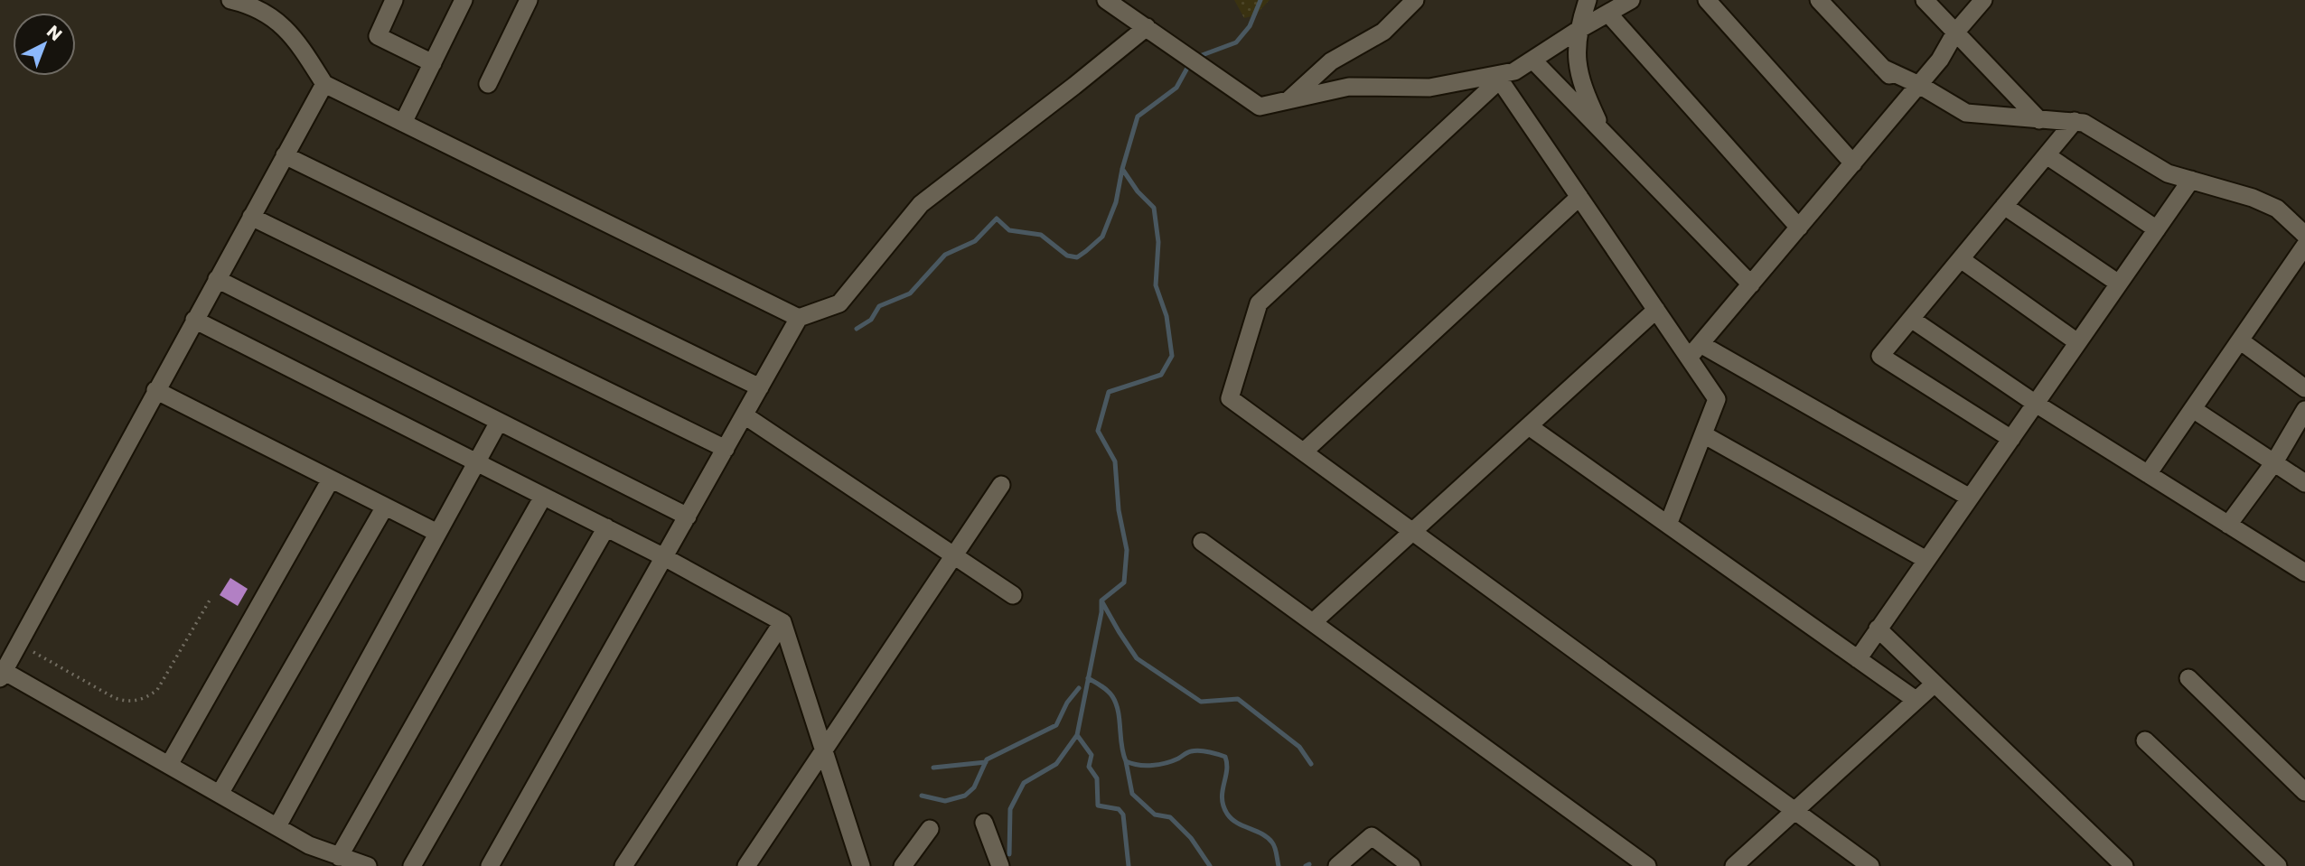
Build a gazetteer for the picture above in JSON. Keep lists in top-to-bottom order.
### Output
{
  "north": "top right"
}
